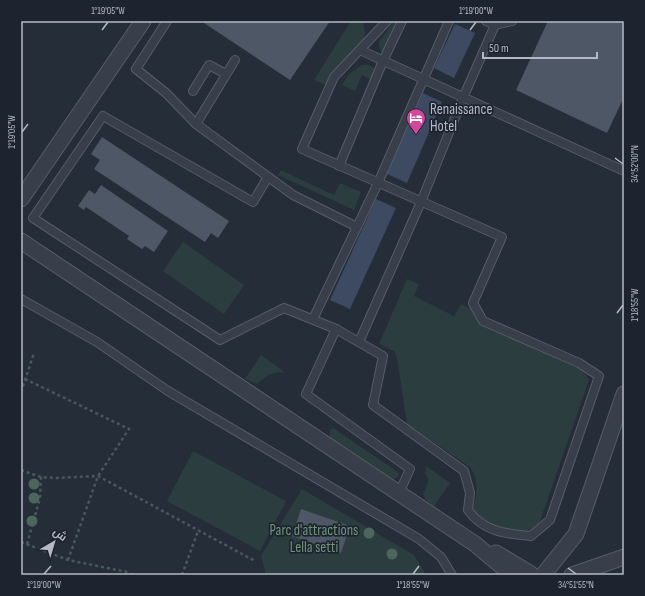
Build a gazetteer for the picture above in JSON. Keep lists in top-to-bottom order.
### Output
{
  "parks": ["Parc d'attractions Lella setti"],
  "places": {
    "hotel": ["Renaissance Hotel"]
  },
  "scale_bar": "50 m",
  "north": "top right",
  "coordinates": [
    "1°19'05\"W",
    "1°19'00\"W",
    "34°52'00\"N",
    "1°18'55\"W",
    "34°51'55\"N"
  ]
}
